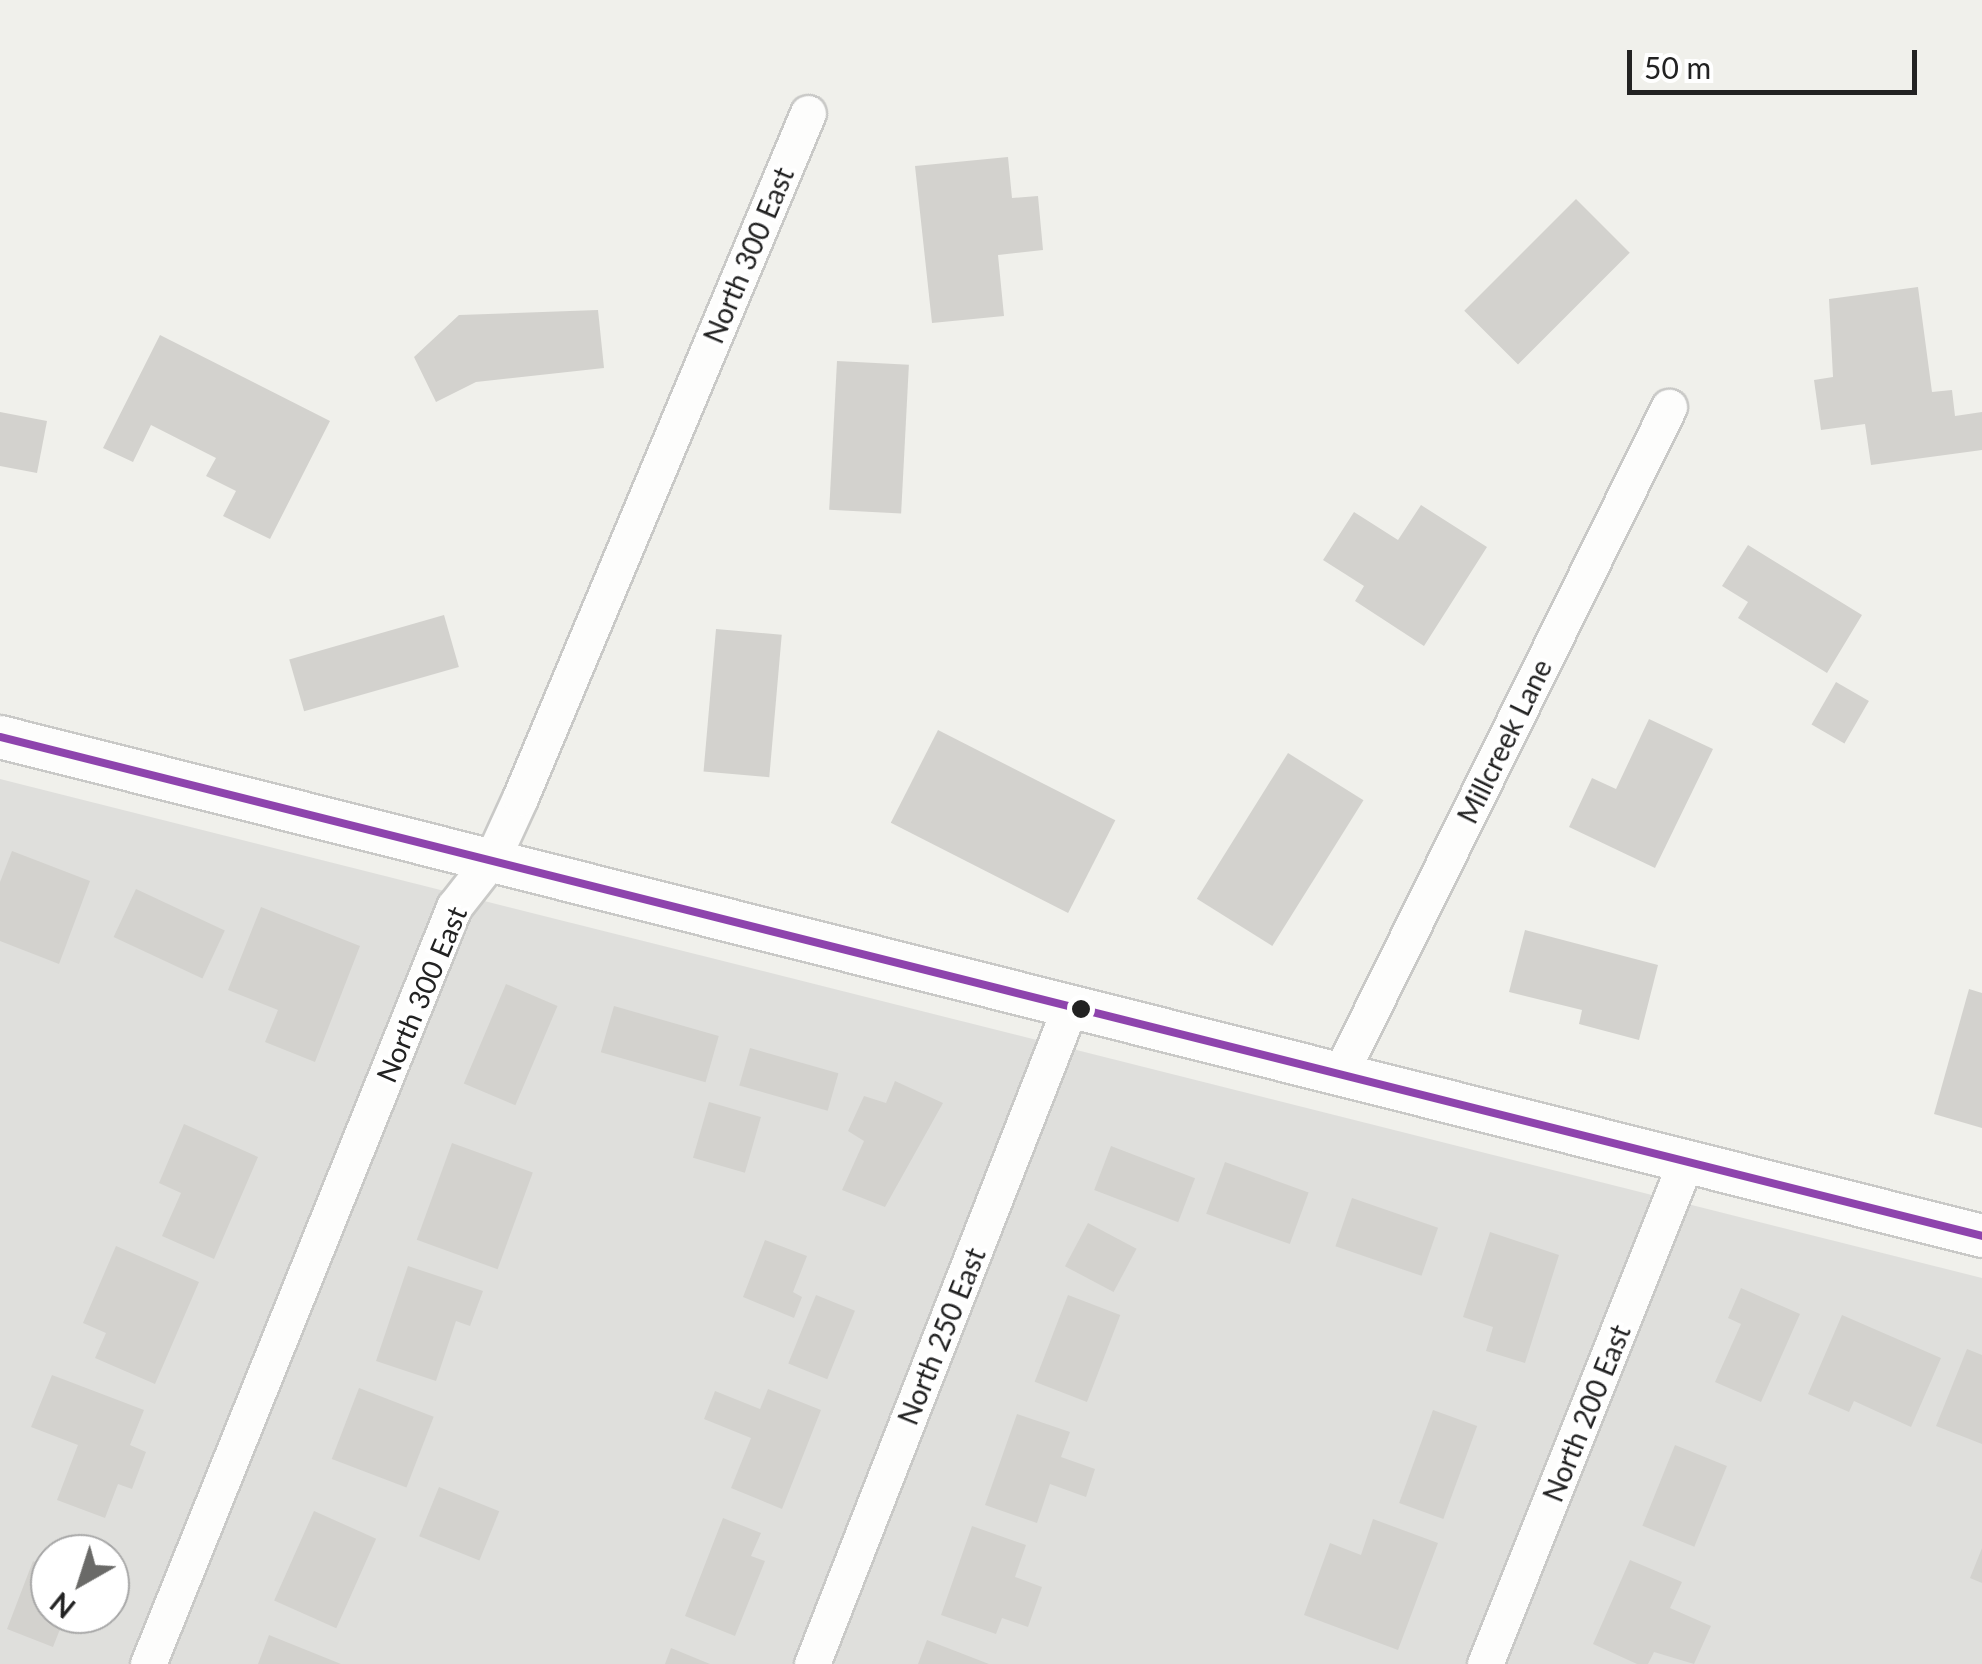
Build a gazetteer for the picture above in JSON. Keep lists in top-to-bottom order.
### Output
{
  "streets": {
    "street": [
      "North 300 East",
      "Millcreek Lane",
      "North 250 East",
      "North 200 East"
    ]
  },
  "scale_bar": "50 m",
  "north": "bottom left"
}
